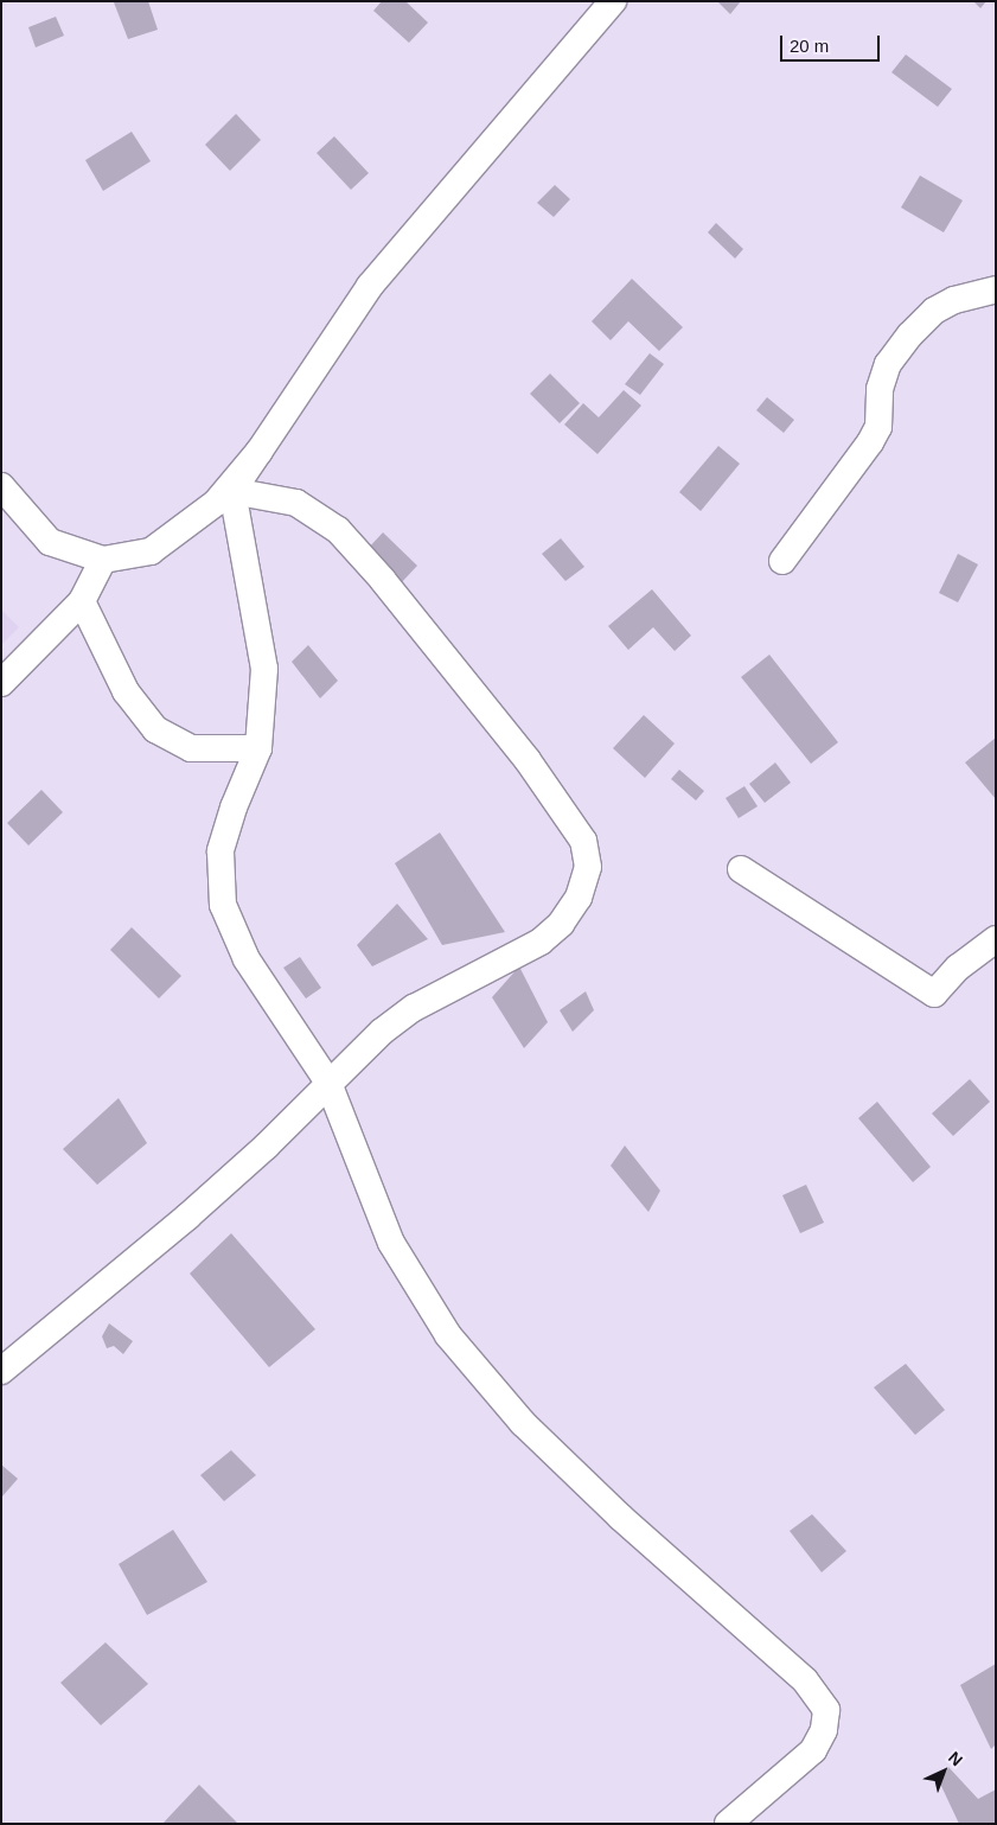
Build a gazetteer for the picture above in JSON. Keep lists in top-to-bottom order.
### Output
{
  "scale_bar": "20 m",
  "north": "top right"
}
